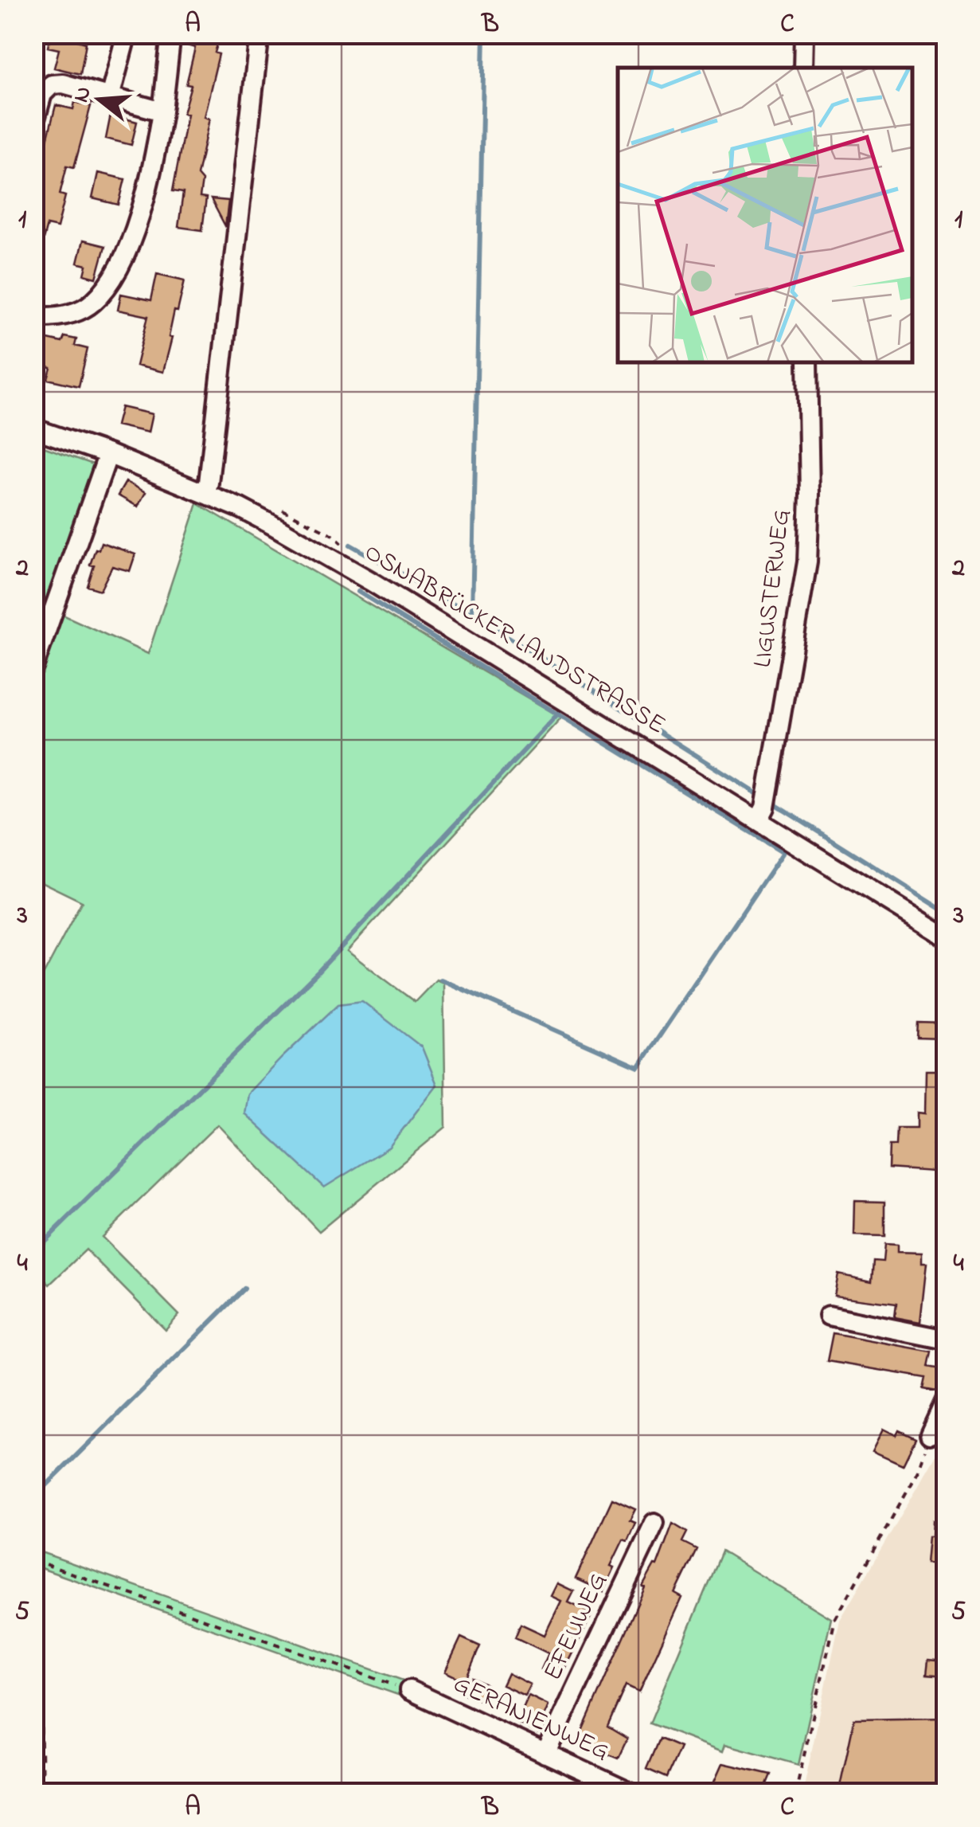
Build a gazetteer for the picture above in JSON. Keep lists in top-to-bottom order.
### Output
{
  "streets": {
    "street": [
      "LIGUSTERWEG",
      "OSNABRÜCKER LANDSTRASSE",
      "EFEUWEG",
      "GERANIENWEG"
    ]
  },
  "crossings": [
    ["LIGUSTERWEG", "OSNABRÜCKER LANDSTRASSE"],
    ["EFEUWEG", "GERANIENWEG"]
  ],
  "north": "left",
  "grid": {
    "columns": ["A", "B", "C"],
    "rows": [
      "1",
      "2",
      "3",
      "4",
      "5"
    ]
  }
}
